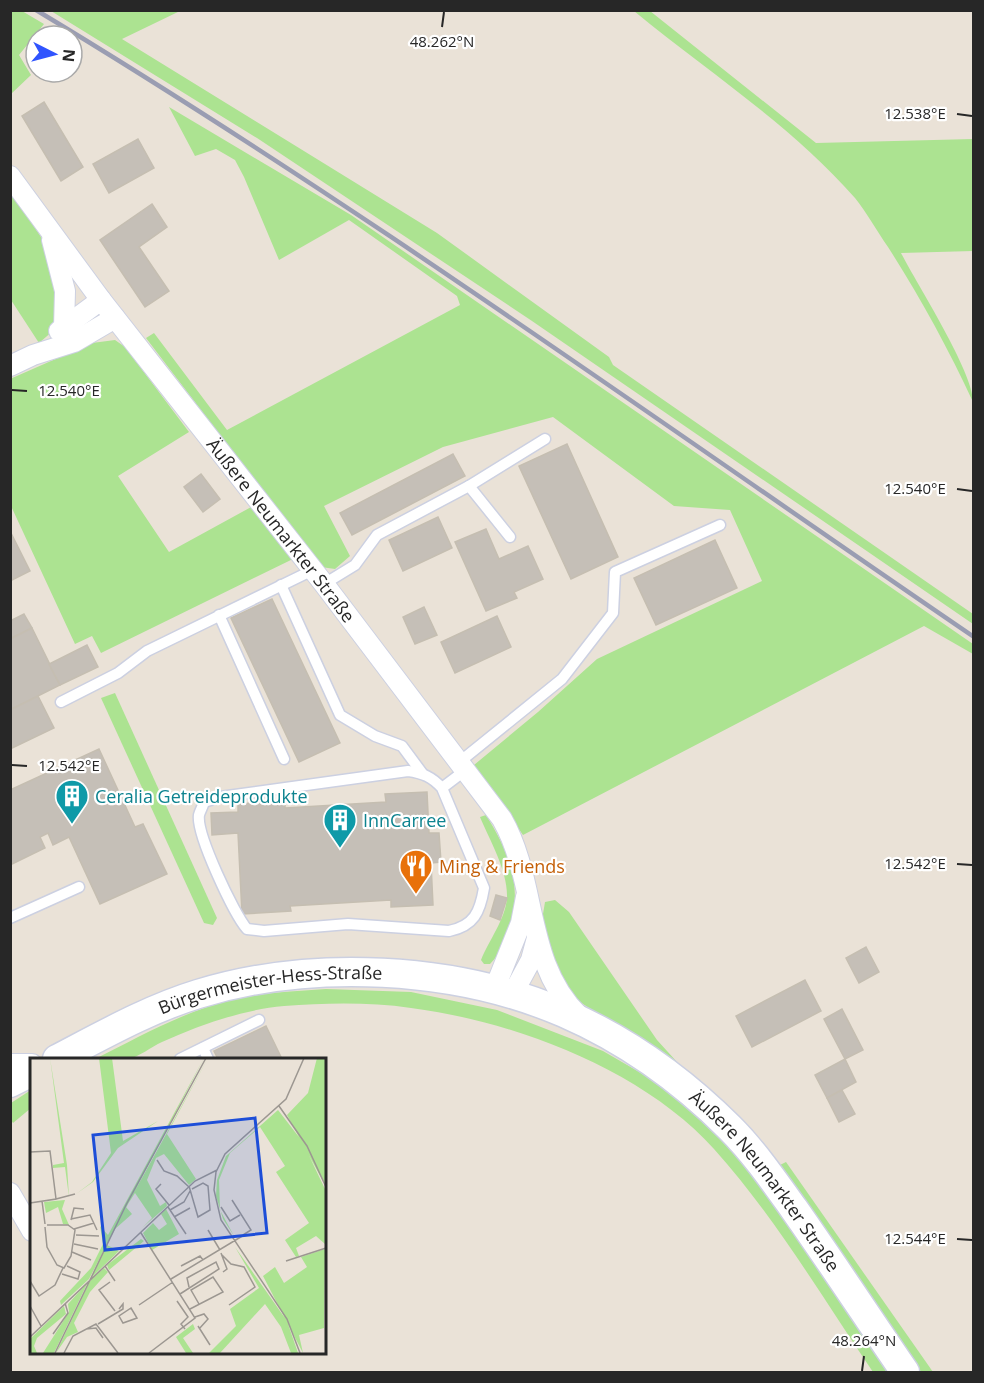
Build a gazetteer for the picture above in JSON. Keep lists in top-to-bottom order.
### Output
{
  "streets": {
    "main road": ["Äußere Neumarkter Straße", "Bürgermeister-Hess-Straße"]
  },
  "crossings": [
    ["Äußere Neumarkter Straße", "Bürgermeister-Hess-Straße"]
  ],
  "places": {
    "building": ["Ceralia Getreideprodukte", "InnCarree"],
    "restaurant": ["Ming & Friends"]
  },
  "north": "right",
  "coordinates": [
    "48.262°N",
    "12.538°E",
    "12.540°E",
    "12.542°E",
    "12.544°E",
    "48.264°N"
  ]
}
